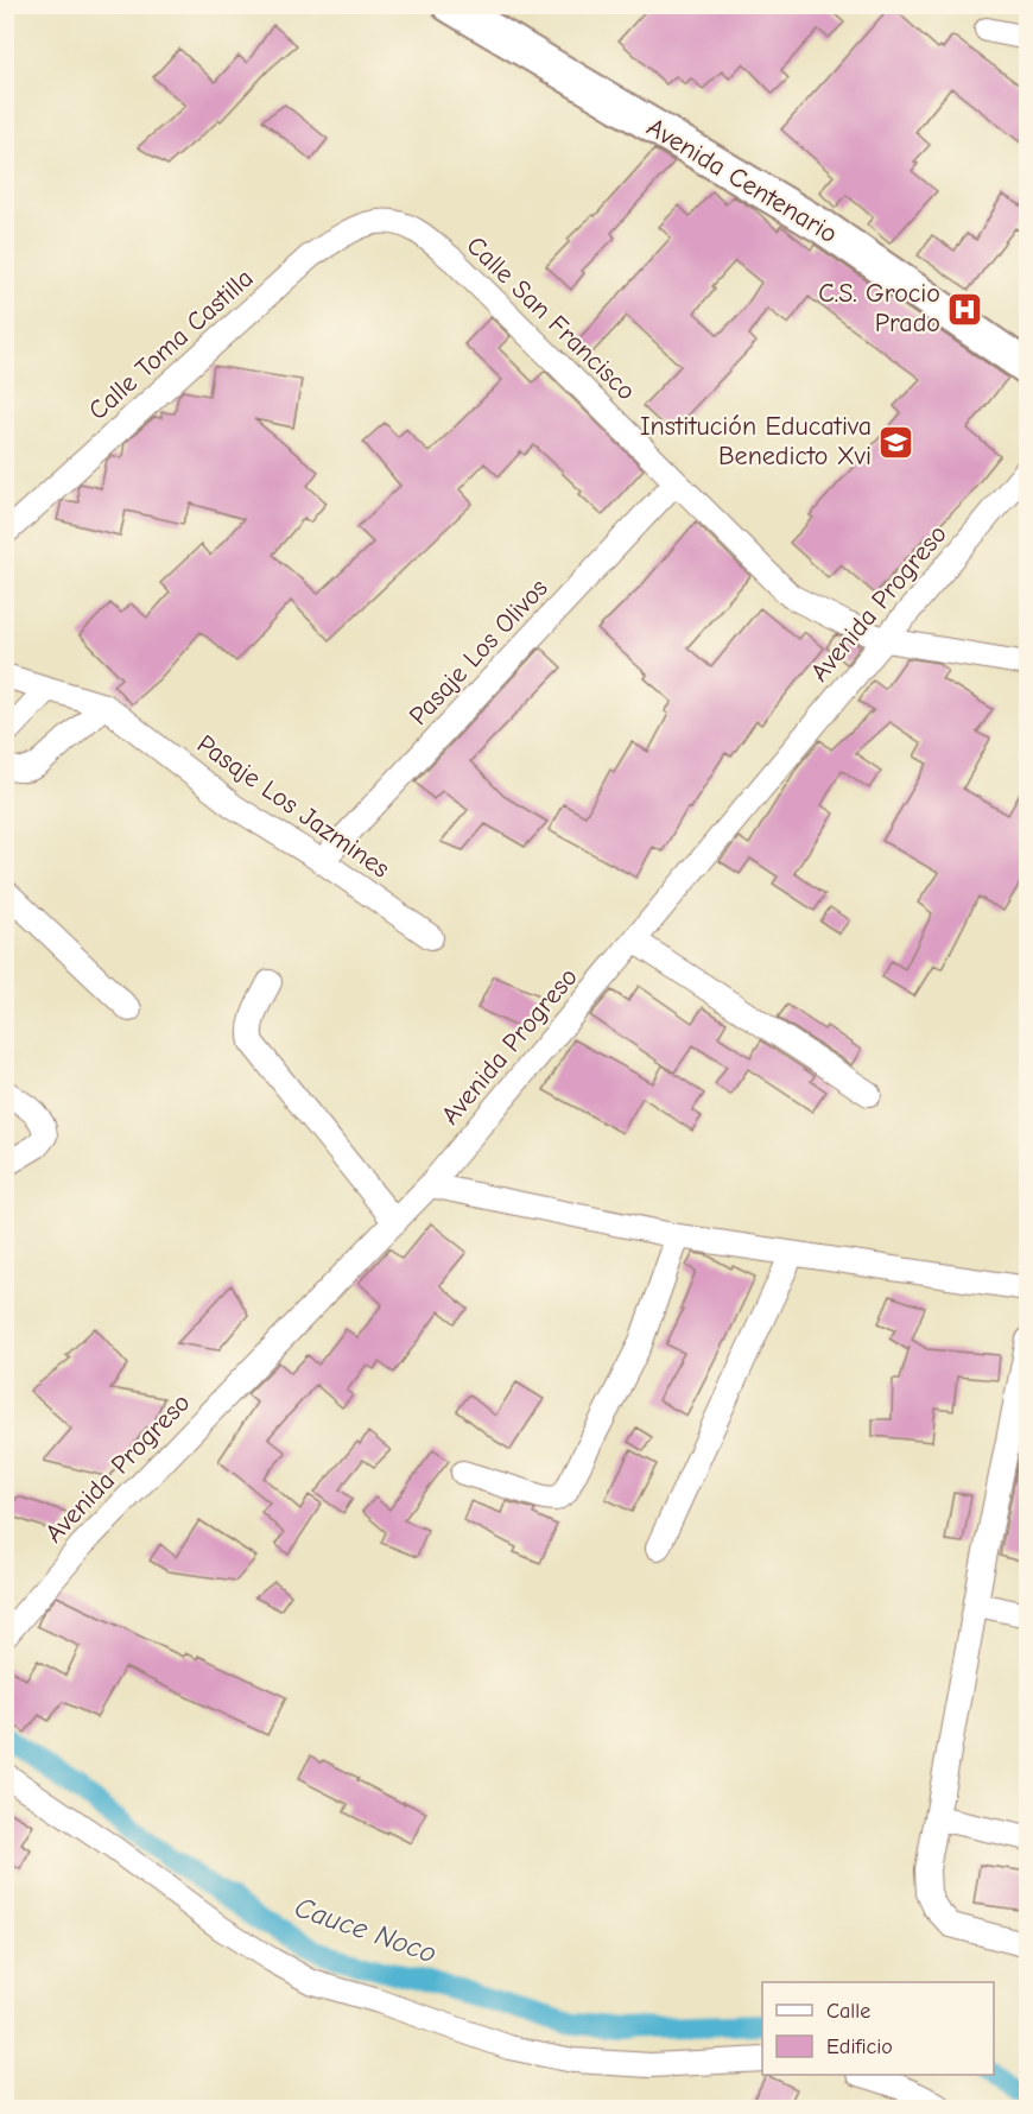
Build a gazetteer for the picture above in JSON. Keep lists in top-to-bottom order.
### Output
{
  "streets": {
    "main road": ["Avenida Centenario"],
    "street": [
      "Calle San Francisco",
      "Calle Toma Castilla",
      "Avenida Progreso",
      "Pasaje Los Olivos",
      "Pasaje Los Jazmines"
    ]
  },
  "crossings": [
    ["Calle San Francisco", "Calle Toma Castilla"],
    ["Calle San Francisco", "Avenida Progreso"],
    ["Calle San Francisco", "Pasaje Los Olivos"],
    ["Pasaje Los Olivos", "Pasaje Los Jazmines"]
  ],
  "water": ["Cauce Noco"],
  "places": {
    "hospital": ["C.S. Grocio Prado"],
    "school or university": ["Institución Educativa Benedicto Xvi"]
  },
  "legend": ["Calle", "Edificio"]
}
